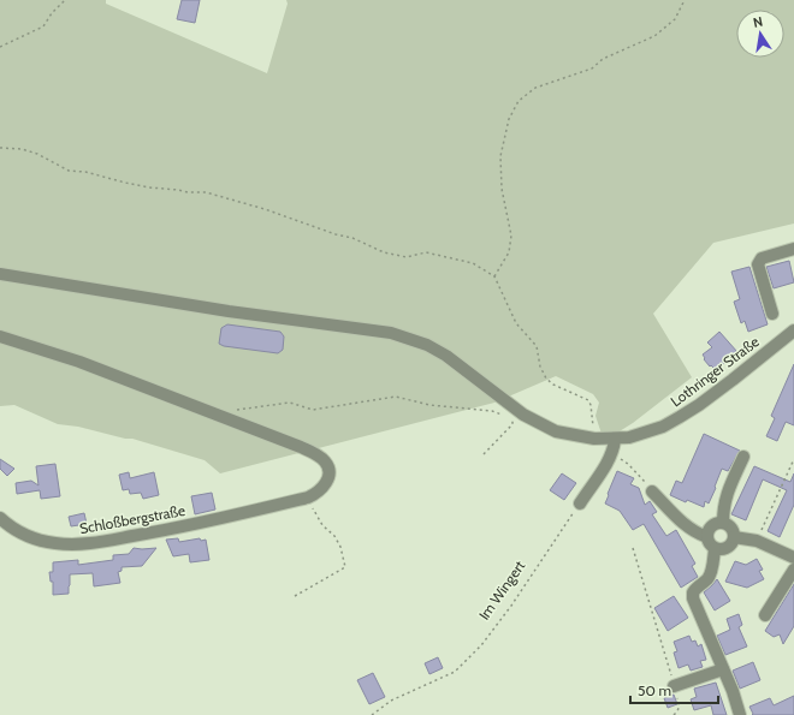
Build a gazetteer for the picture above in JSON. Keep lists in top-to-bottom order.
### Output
{
  "streets": {
    "street": ["Lothringer Straße", "Schloßbergstraße"],
    "path": ["Im Wingert"]
  },
  "scale_bar": "50 m",
  "north": "top"
}
